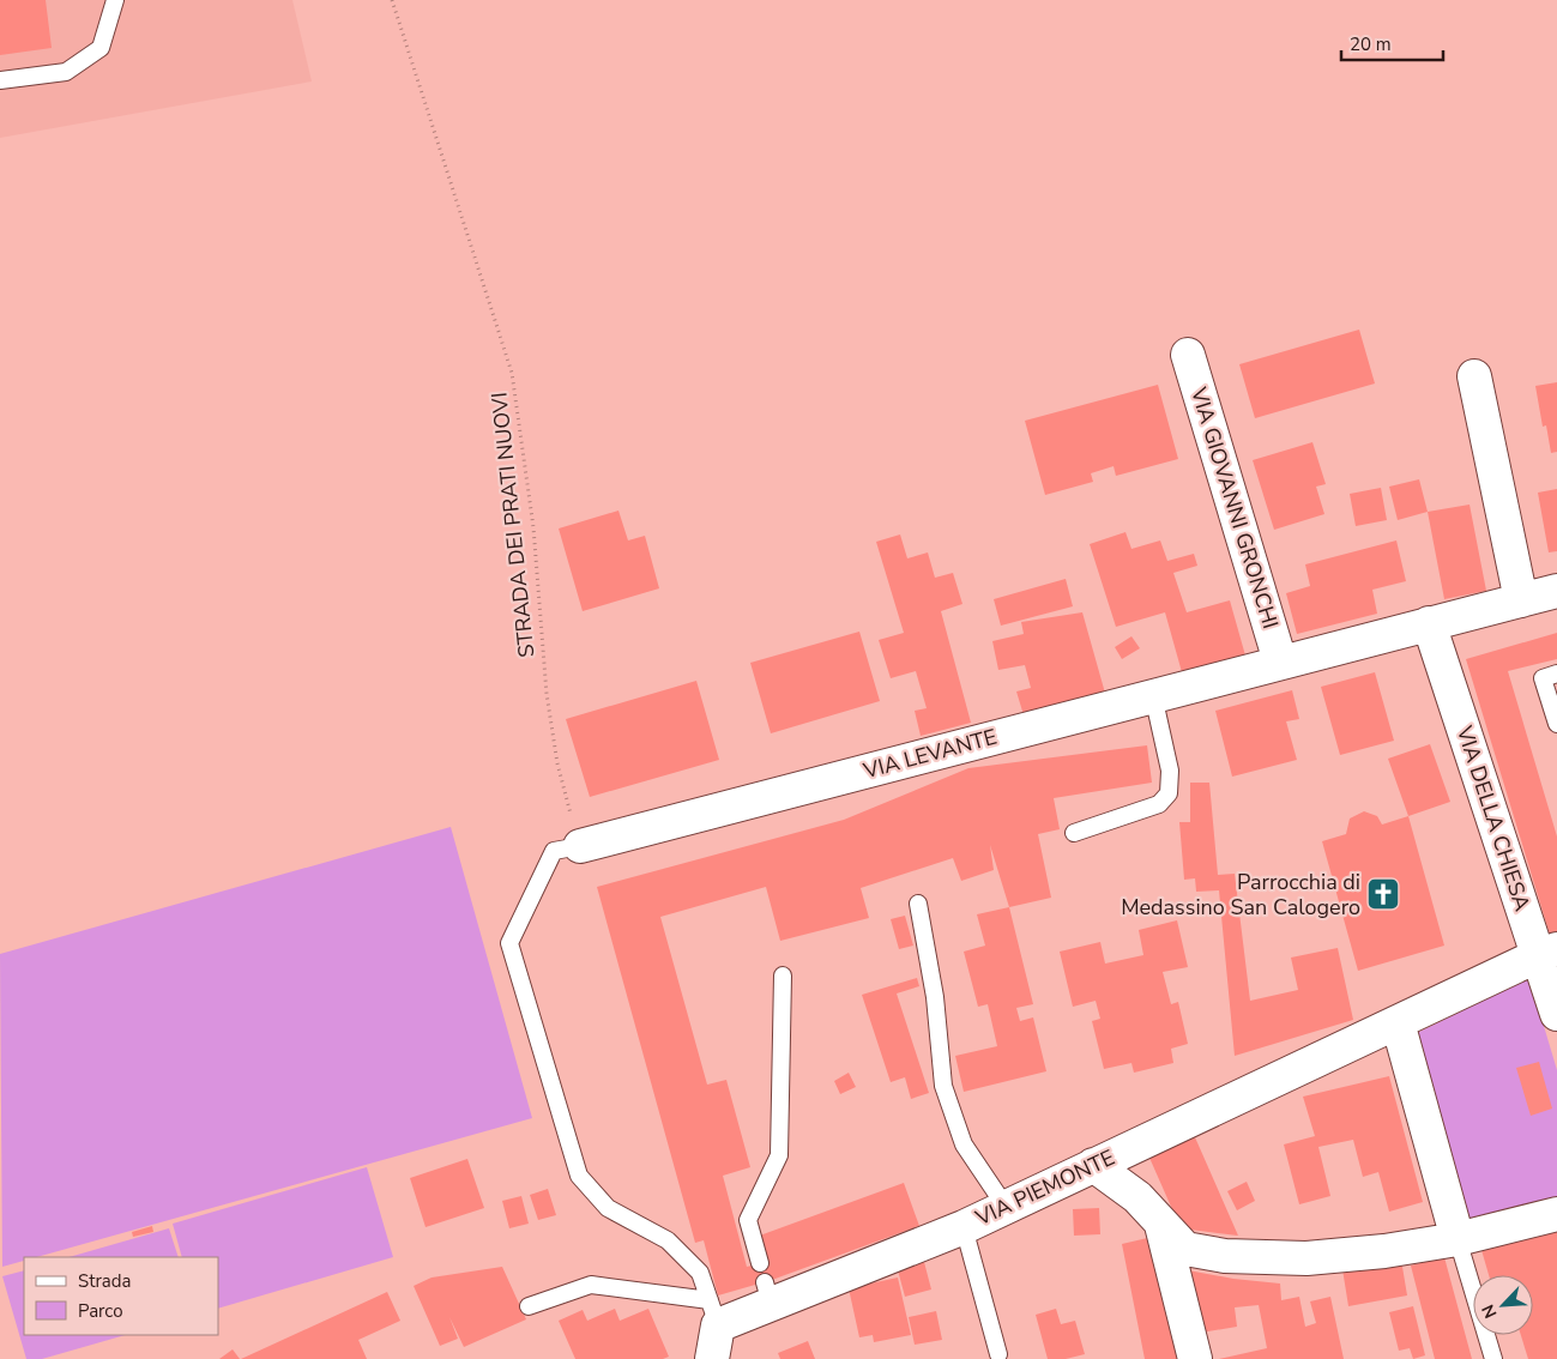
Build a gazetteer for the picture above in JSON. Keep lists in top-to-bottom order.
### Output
{
  "streets": {
    "street": [
      "VIA GIOVANNI GRONCHI",
      "VIA LEVANTE",
      "VIA DELLA CHIESA",
      "VIA PIEMONTE"
    ],
    "path": ["STRADA DEI PRATI NUOVI"]
  },
  "crossings": [
    ["VIA GIOVANNI GRONCHI", "VIA LEVANTE"],
    ["STRADA DEI PRATI NUOVI", "VIA LEVANTE"],
    ["VIA LEVANTE", "VIA DELLA CHIESA"],
    ["VIA DELLA CHIESA", "VIA PIEMONTE"]
  ],
  "places": {
    "church": ["Parrocchia di Medassino San Calogero"]
  },
  "legend": ["Strada", "Parco"],
  "scale_bar": "20 m",
  "north": "bottom left"
}
